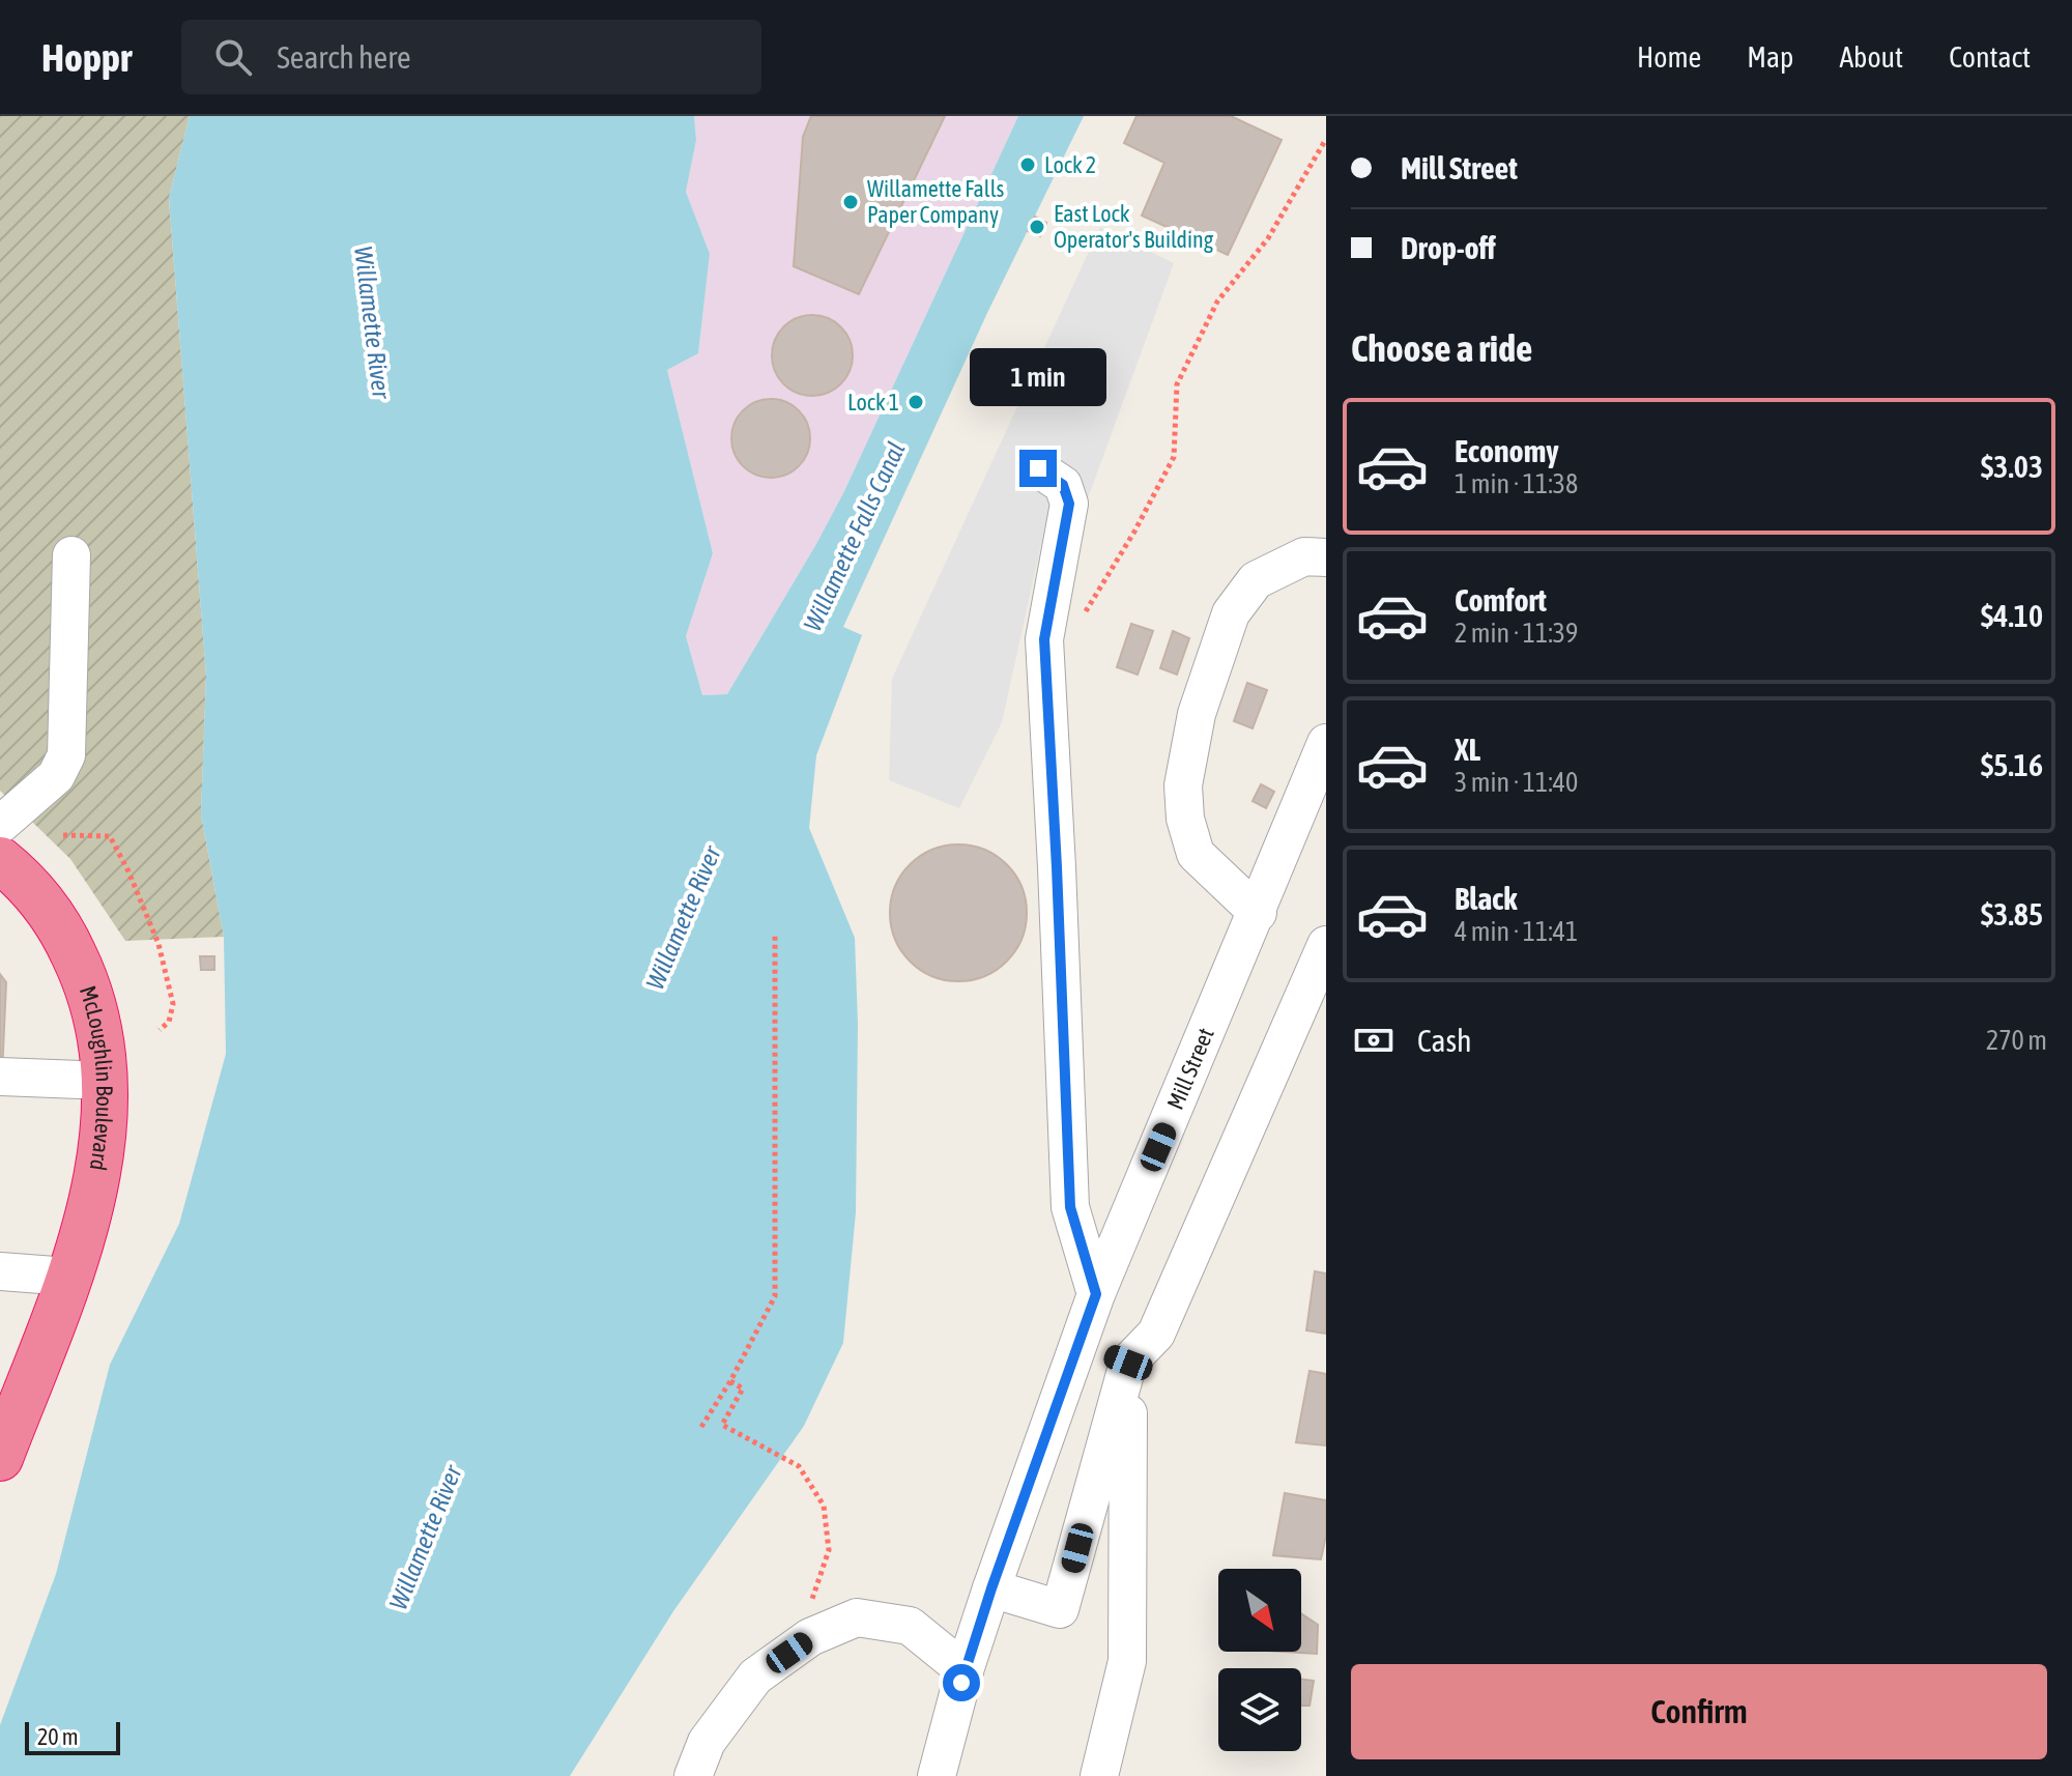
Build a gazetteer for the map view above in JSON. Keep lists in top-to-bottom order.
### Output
{
  "streets": {
    "highway": ["McLoughlin Boulevard"],
    "street": ["Mill Street"]
  },
  "water": ["Willamette River", "Willamette Falls Canal"],
  "places": [
    "Lock 2",
    "Willamette Falls Paper Company",
    "East Lock Operator's Building",
    "Lock 1"
  ],
  "scale_bar": "20 m",
  "north": "bottom right",
  "page": {
    "header": "Hoppr",
    "search": "Search here",
    "nav": [
      "Home",
      "Map",
      "About",
      "Contact"
    ],
    "banner": ["Mill Street", "Drop-off"],
    "heading": "Choose a ride",
    "bubble": "1 min",
    "list": [
      {
        "name": "Economy",
        "note": "1 min · 11:38",
        "value": "$3.03"
      },
      {
        "name": "Comfort",
        "note": "2 min · 11:39",
        "value": "$4.10"
      },
      {
        "name": "XL",
        "note": "3 min · 11:40",
        "value": "$5.16"
      },
      {
        "name": "Black",
        "note": "4 min · 11:41",
        "value": "$3.85"
      }
    ],
    "pay": ["Cash", "270 m"],
    "buttons": "Confirm",
    "scale": "20 m"
  }
}
